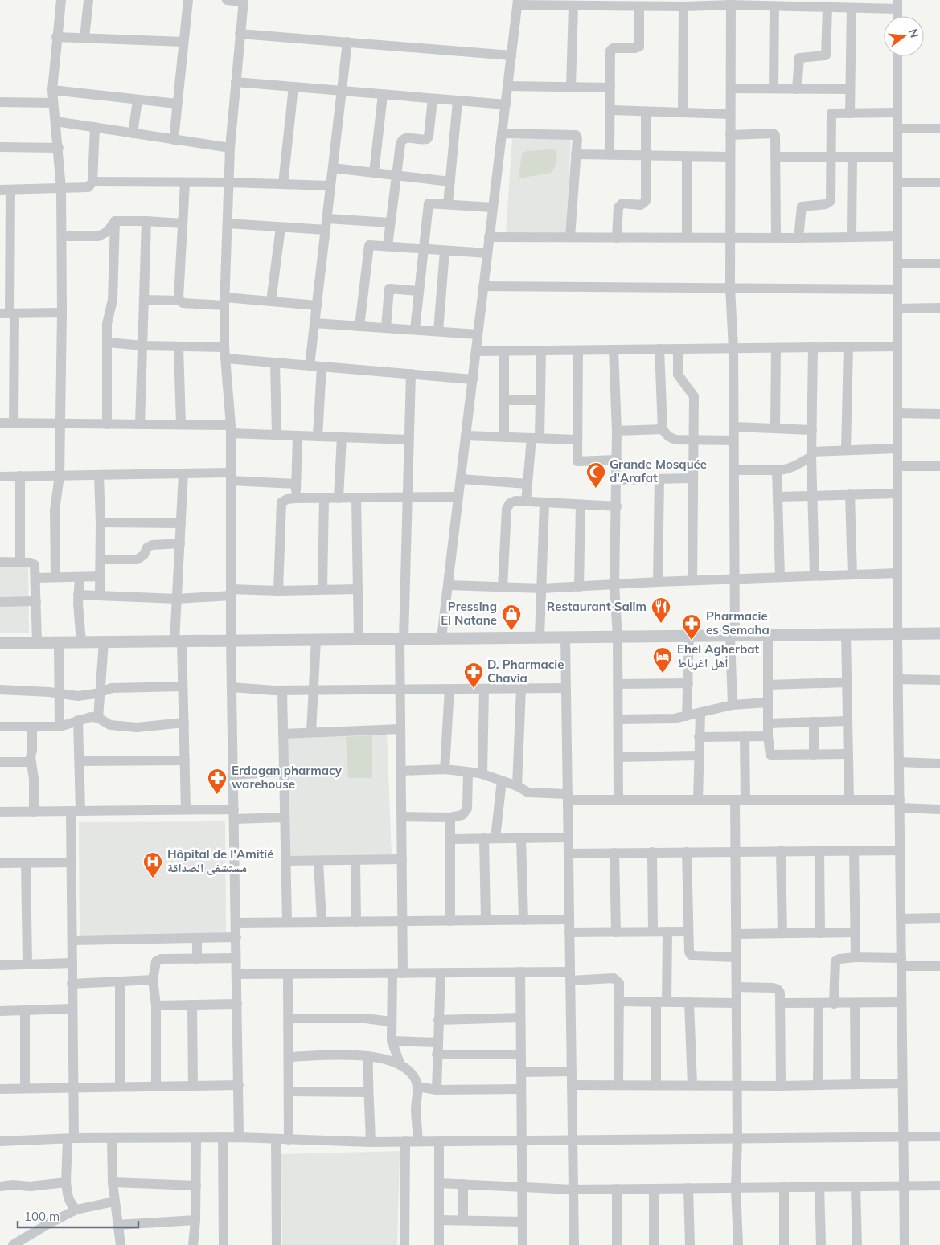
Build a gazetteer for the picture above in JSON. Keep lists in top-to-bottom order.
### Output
{
  "places": {
    "mosque": ["Grande Mosquée d'Arafat"],
    "restaurant": ["Restaurant Salim"],
    "shop": ["Pressing El Natane"],
    "pharmacy": ["Pharmacie es Semaha", "D. Pharmacie Chavia", "Erdogan pharmacy warehouse"],
    "hotel": ["Ehel Agherbat أهل اغرباط"],
    "hospital": ["Hôpital de l'Amitié مستشفى الصداقة"]
  },
  "scale_bar": "100 m",
  "north": "right"
}
